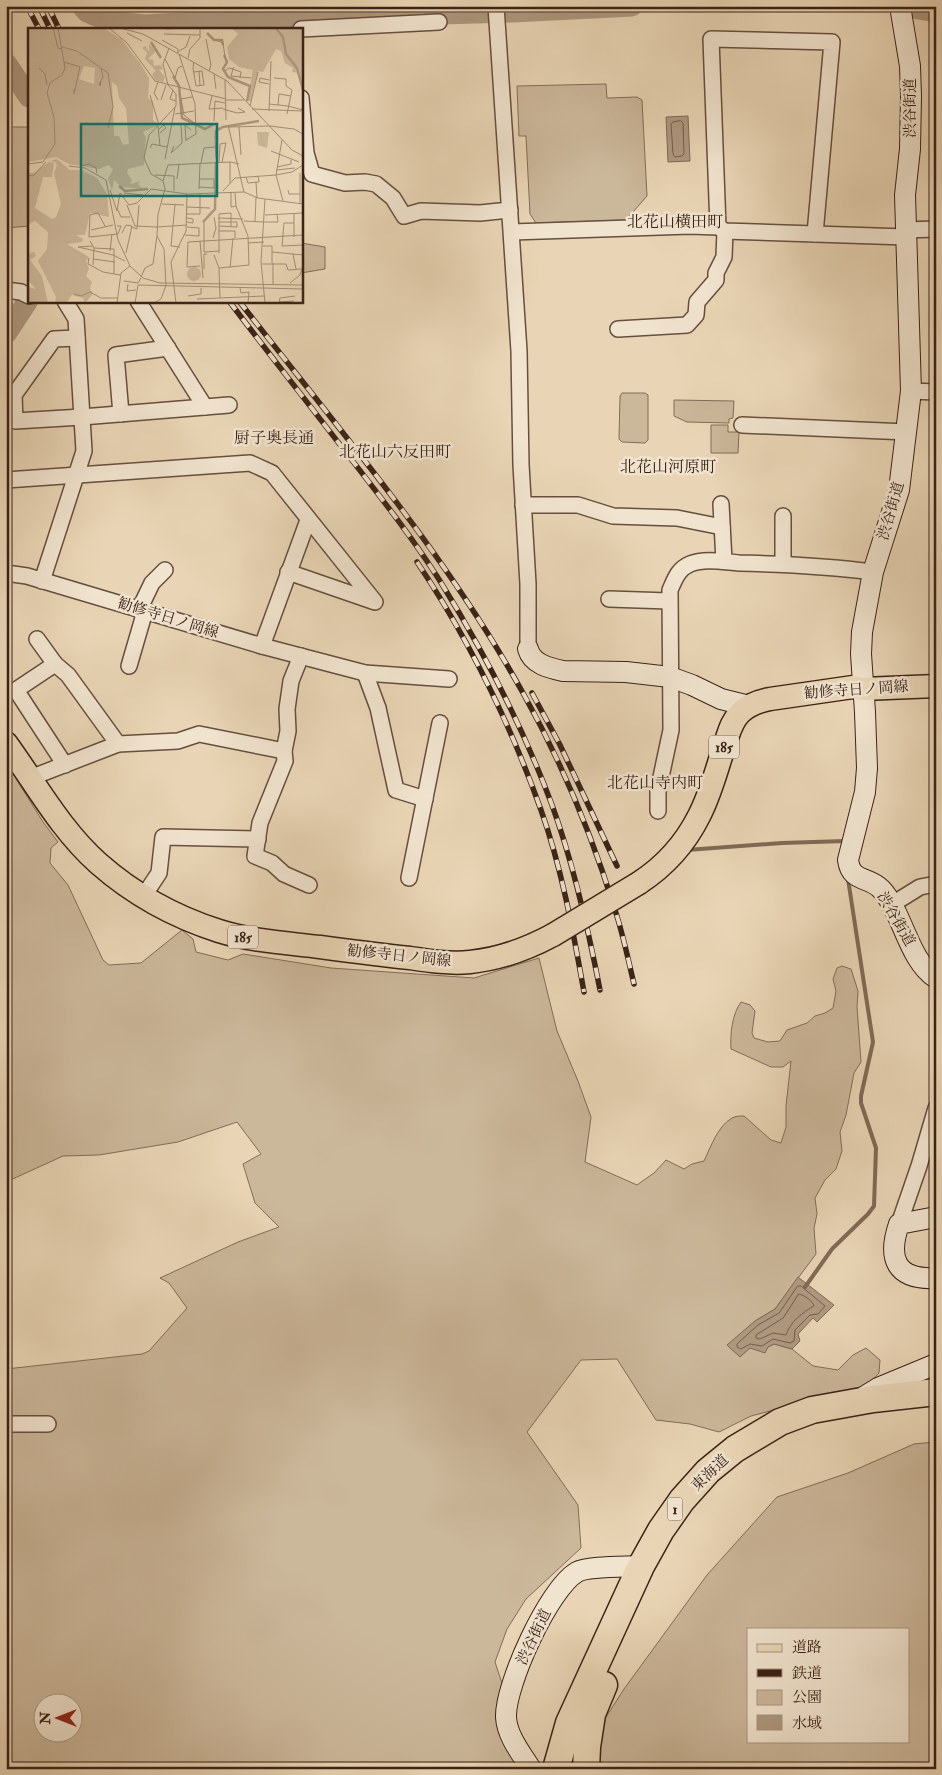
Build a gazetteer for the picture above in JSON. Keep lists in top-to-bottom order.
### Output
{
  "streets": {
    "highway": ["東海道", "1"],
    "main road": ["渋谷街道", "勧修寺日ノ岡線", "185"]
  },
  "crossings": [
    ["渋谷街道", "勧修寺日ノ岡線"],
    ["渋谷街道", "東海道"]
  ],
  "districts": [
    "北花山横田町",
    "厨子奥長通",
    "北花山六反田町",
    "北花山河原町",
    "北花山寺内町"
  ],
  "legend": [
    "道路",
    "鉄道",
    "公園",
    "水域"
  ],
  "north": "left"
}
